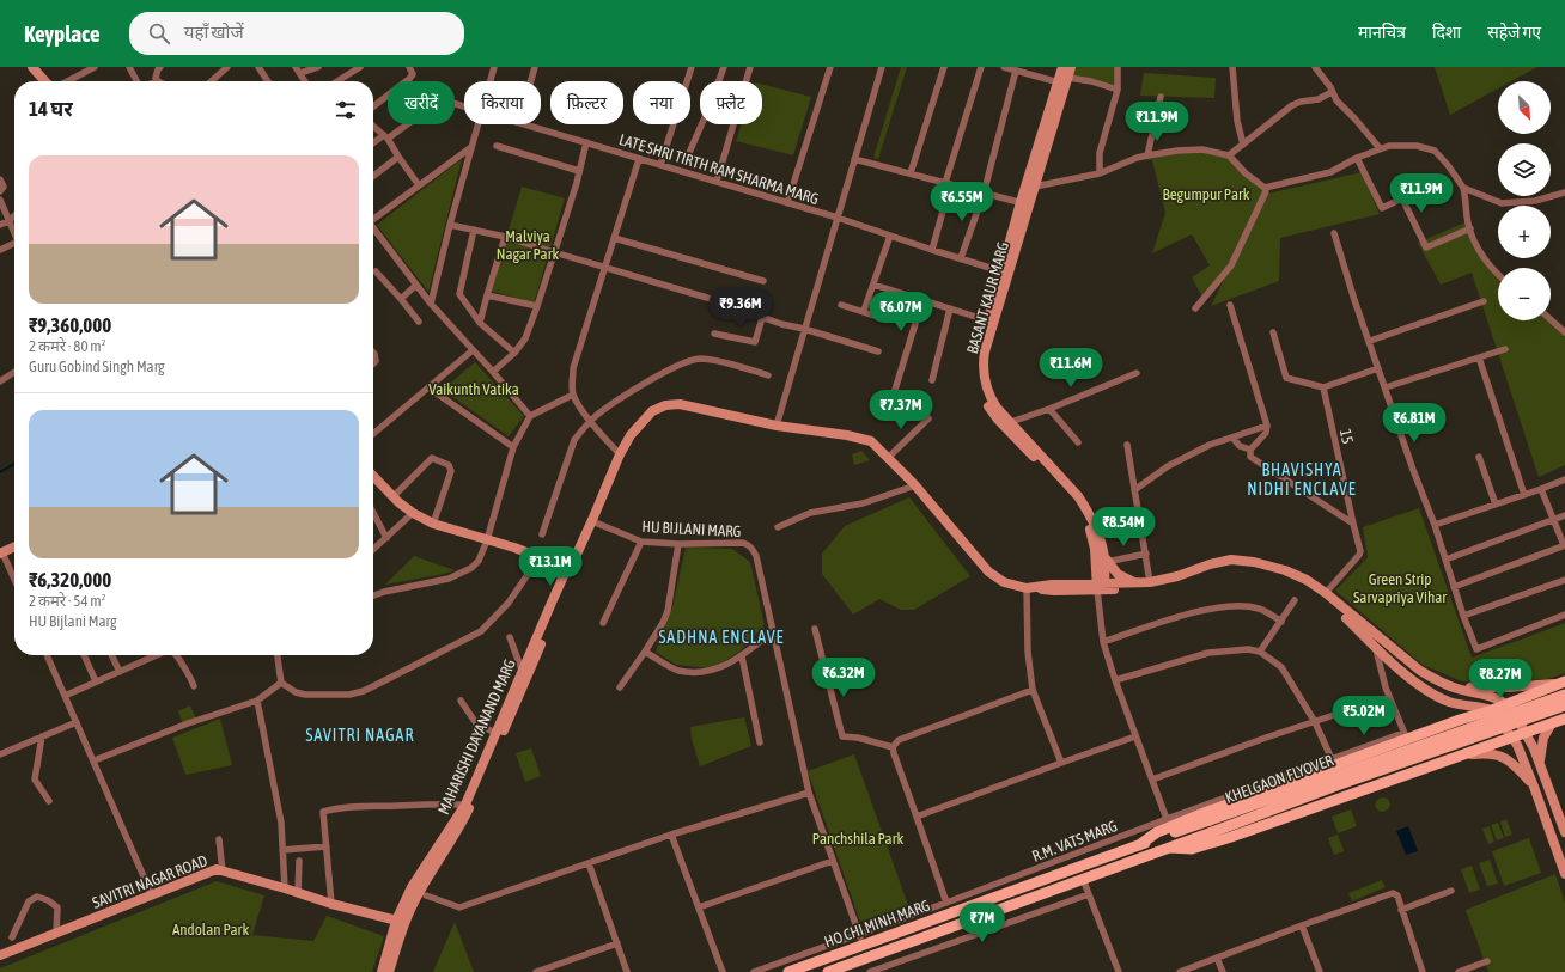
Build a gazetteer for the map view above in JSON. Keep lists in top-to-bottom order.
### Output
{
  "streets": {
    "main road": [
      "BASANT KAUR MARG",
      "MAHARISHI DAYANAND MARG",
      "KHELGAON FLYOVER",
      "SAVITRI NAGAR ROAD",
      "HO CHI MINH MARG"
    ],
    "street": [
      "LATE SHRI TIRTH RAM SHARMA MARG",
      "15",
      "HU BIJLANI MARG",
      "R.M. VATS MARG"
    ]
  },
  "crossings": [
    ["LATE SHRI TIRTH RAM SHARMA MARG", "BASANT KAUR MARG"],
    ["BASANT KAUR MARG", "MAHARISHI DAYANAND MARG"],
    ["15", "MAHARISHI DAYANAND MARG"],
    ["HU BIJLANI MARG", "MAHARISHI DAYANAND MARG"],
    ["HU BIJLANI MARG", "R.M. VATS MARG"],
    ["HU BIJLANI MARG", "HO CHI MINH MARG"],
    ["MAHARISHI DAYANAND MARG", "SAVITRI NAGAR ROAD"],
    ["KHELGAON FLYOVER", "HO CHI MINH MARG"],
    ["R.M. VATS MARG", "HO CHI MINH MARG"]
  ],
  "districts": ["BHAVISHYA NIDHI ENCLAVE", "SADHNA ENCLAVE", "SAVITRI NAGAR"],
  "parks": [
    "Begumpur Park",
    "Malviya Nagar Park",
    "Vaikunth Vatika",
    "Green Strip Sarvapriya Vihar",
    "Panchshila Park",
    "Andolan Park"
  ],
  "north": "bottom right",
  "page": {
    "header": "Keyplace",
    "search": "यहाँ खोजें",
    "nav": ["मानचित्र", "दिशा", "सहेजे गए"],
    "map_buttons": ["+", "−"],
    "chip": [
      "खरीदें",
      "किराया",
      "फ़िल्टर",
      "नया",
      "फ़्लैट"
    ],
    "heading": "14 घर",
    "price": [
      "₹11.9M",
      "₹11.9M",
      "₹6.55M",
      "₹9.36M",
      "₹6.07M",
      "₹11.6M",
      "₹7.37M",
      "₹6.81M",
      "₹8.54M",
      "₹13.1M",
      "₹6.32M",
      "₹8.27M",
      "₹5.02M",
      "₹7M"
    ],
    "list": [
      {
        "name": "₹9,360,000",
        "note": "2 कमरे · 80 m² · Guru Gobind Singh Marg"
      },
      {
        "name": "₹6,320,000",
        "note": "2 कमरे · 54 m² · HU Bijlani Marg"
      }
    ]
  }
}
